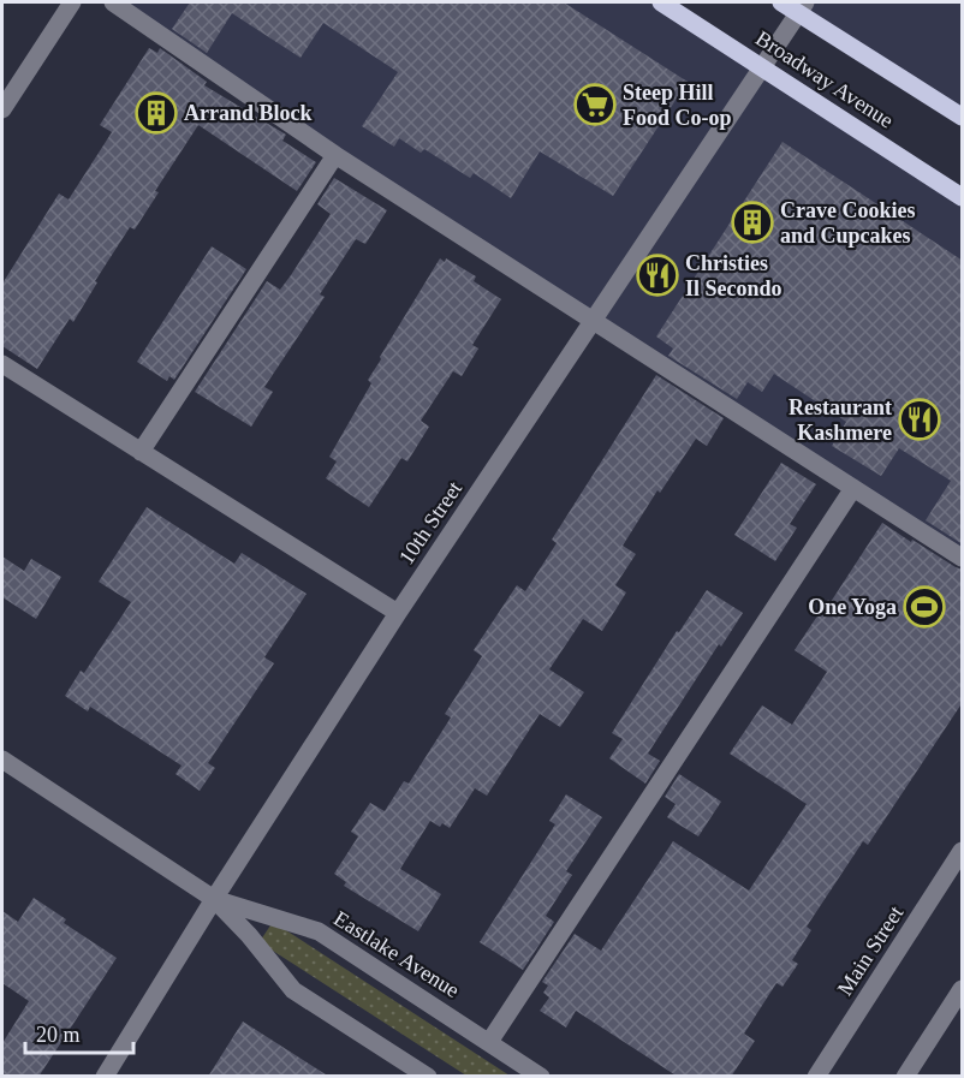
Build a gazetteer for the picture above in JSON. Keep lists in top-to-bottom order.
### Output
{
  "streets": {
    "main road": ["Broadway Avenue"],
    "street": ["10th Street", "Main Street", "Eastlake Avenue"]
  },
  "crossings": [
    ["Broadway Avenue", "10th Street"],
    ["10th Street", "Eastlake Avenue"]
  ],
  "places": {
    "supermarket": ["Steep Hill Food Co-op"],
    "building": ["Arrand Block", "Crave Cookies and Cupcakes"],
    "restaurant": ["Christies Il Secondo", "Restaurant Kashmere"],
    "sports": ["One Yoga"]
  },
  "scale_bar": "20 m"
}
